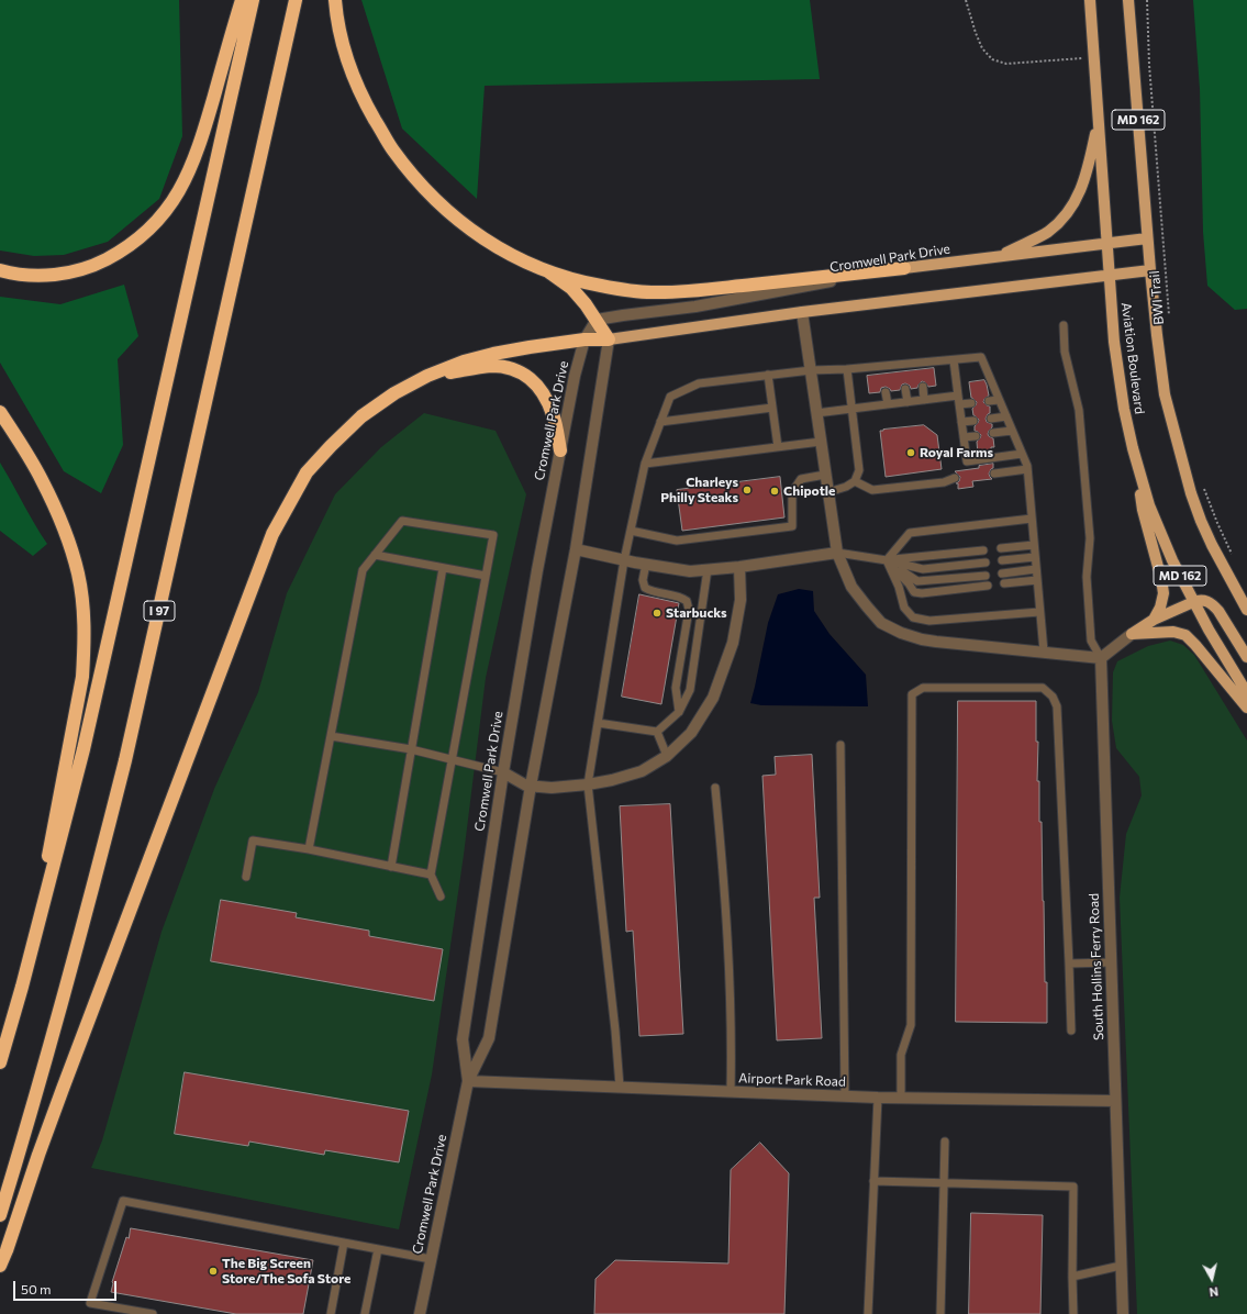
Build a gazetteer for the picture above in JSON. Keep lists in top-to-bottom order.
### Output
{
  "streets": {
    "highway": ["I 97"],
    "main road": ["MD 162", "Cromwell Park Drive", "Aviation Boulevard"],
    "street": ["South Hollins Ferry Road", "Airport Park Road"],
    "path": ["BWI Trail"]
  },
  "crossings": [
    ["Cromwell Park Drive", "Aviation Boulevard"],
    ["Cromwell Park Drive", "Airport Park Road"],
    ["South Hollins Ferry Road", "Airport Park Road"]
  ],
  "places": [
    "Royal Farms",
    "Charleys Philly Steaks",
    "Chipotle",
    "Starbucks",
    "The Big Screen Store/The Sofa Store"
  ],
  "scale_bar": "50 m",
  "north": "bottom"
}
